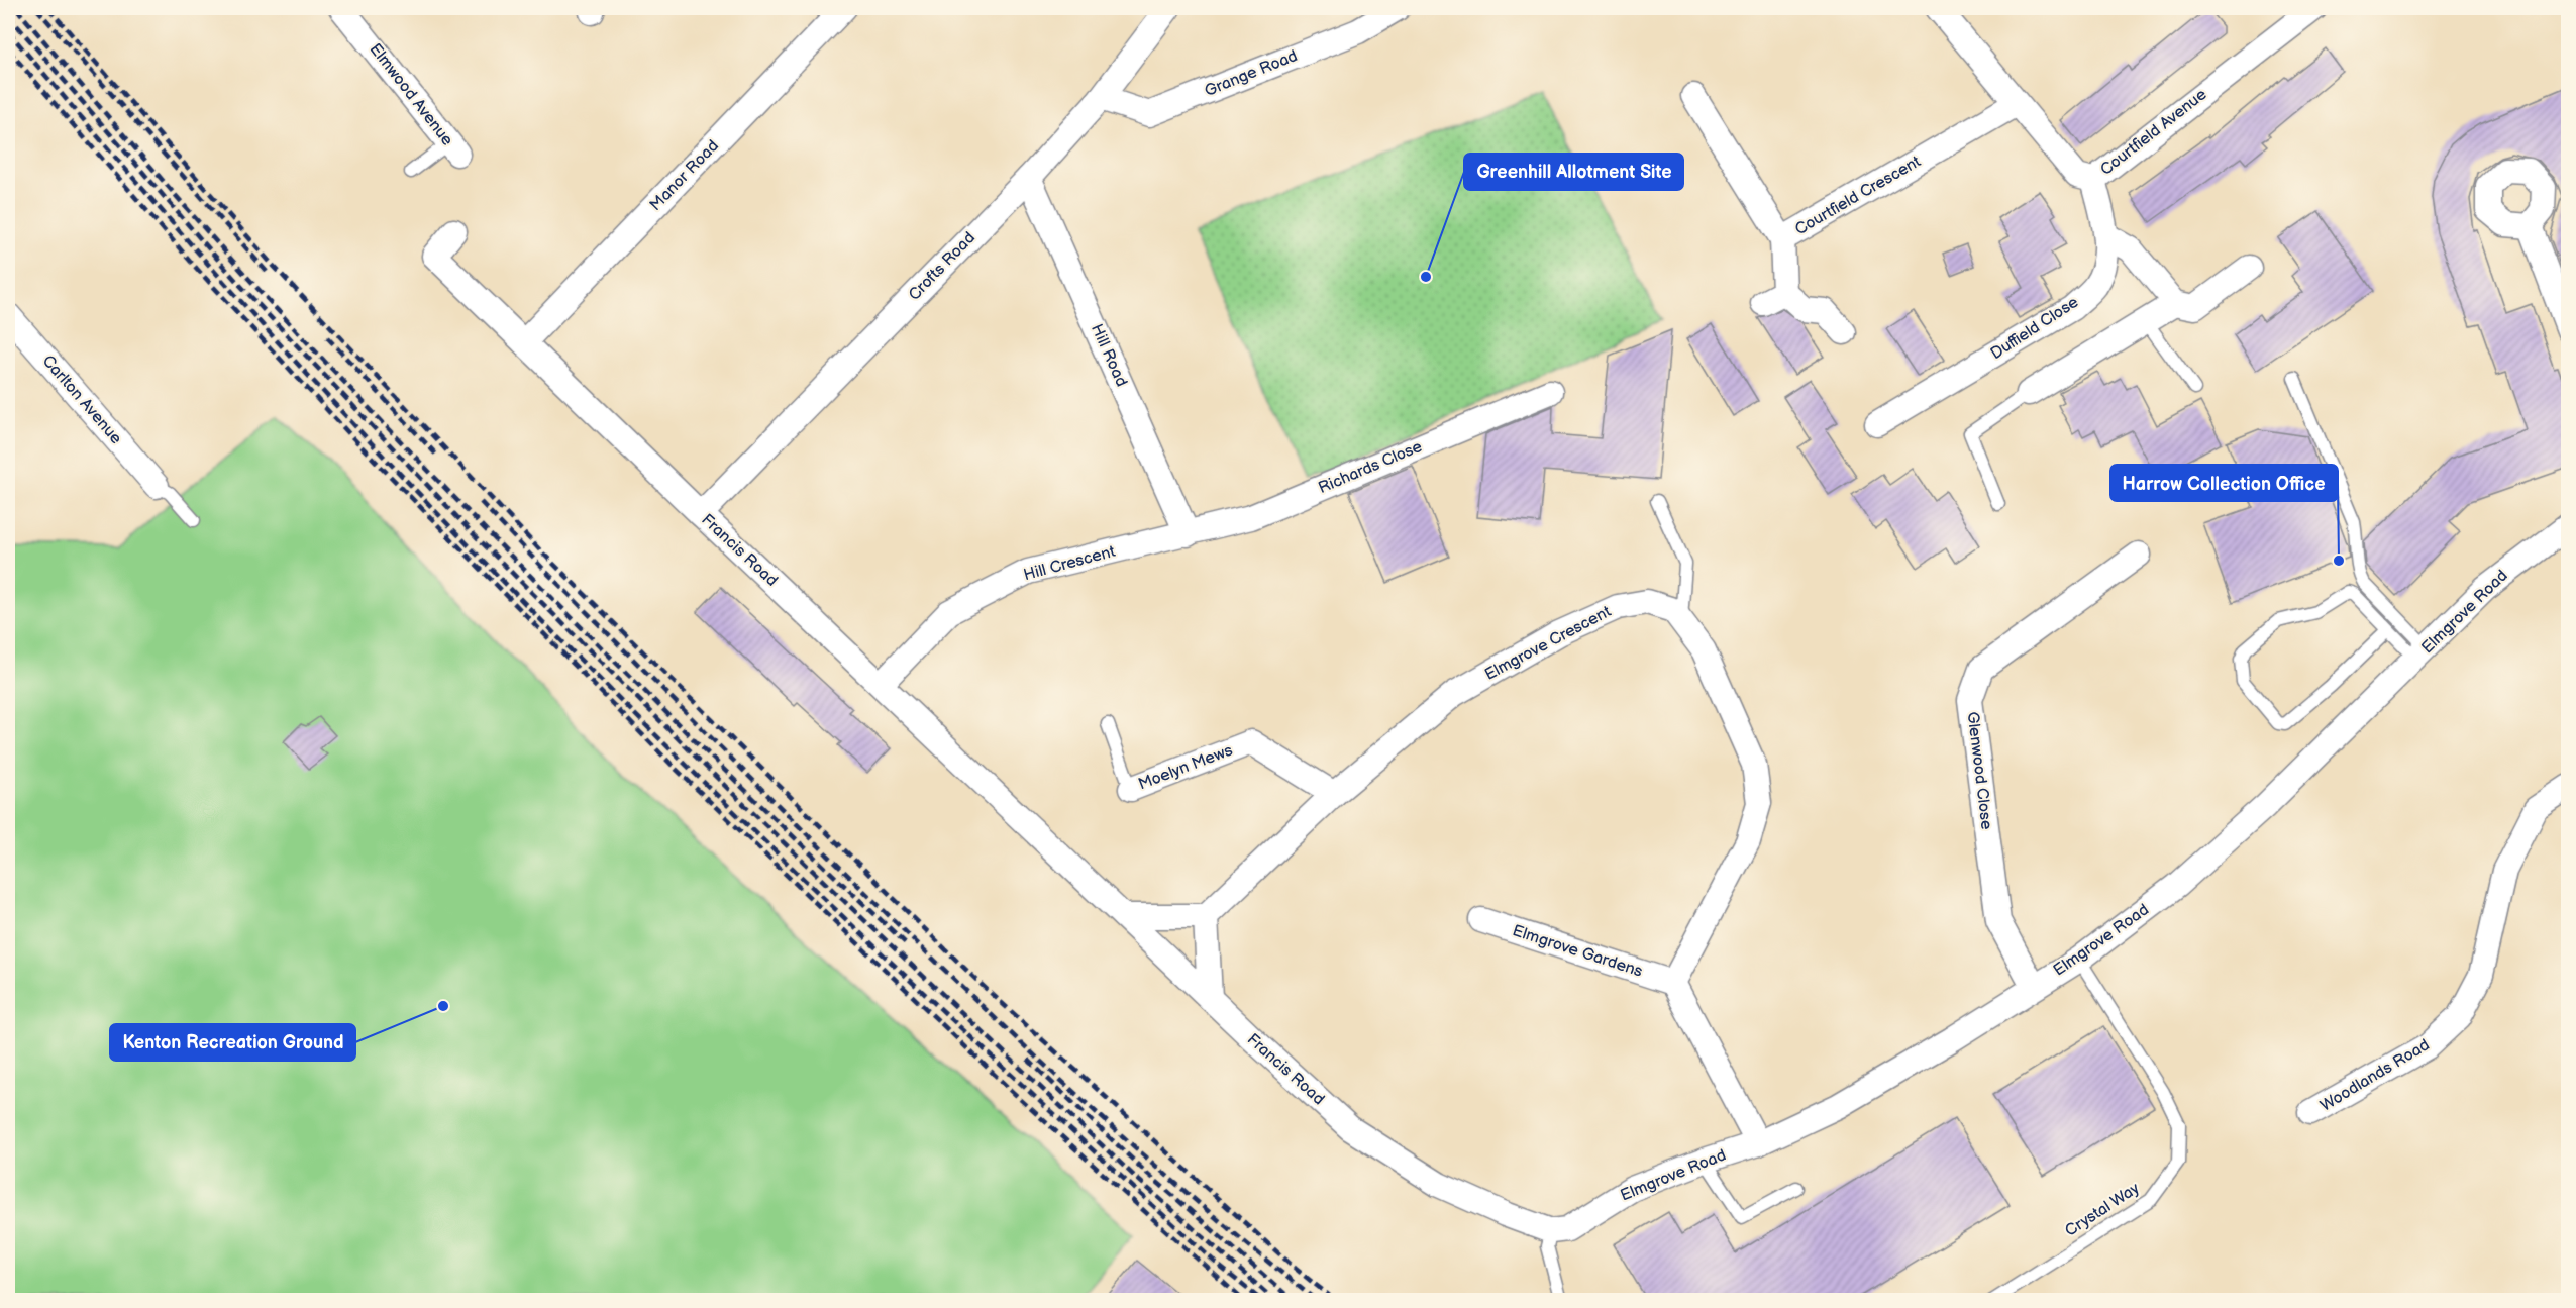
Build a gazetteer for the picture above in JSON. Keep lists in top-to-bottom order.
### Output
{
  "streets": {
    "street": [
      "Grange Road",
      "Elmwood Avenue",
      "Courtfield Avenue",
      "Manor Road",
      "Courtfield Crescent",
      "Crofts Road",
      "Duffield Close",
      "Hill Road",
      "Carlton Avenue",
      "Richards Close",
      "Francis Road",
      "Hill Crescent",
      "Elmgrove Road",
      "Elmgrove Crescent",
      "Moelyn Mews",
      "Glenwood Close",
      "Elmgrove Gardens",
      "Woodlands Road"
    ],
    "lane": ["Crystal Way"]
  },
  "crossings": [
    ["Grange Road", "Crofts Road"],
    ["Courtfield Avenue", "Courtfield Crescent"],
    ["Courtfield Avenue", "Duffield Close"],
    ["Manor Road", "Francis Road"],
    ["Crofts Road", "Hill Road"],
    ["Crofts Road", "Francis Road"],
    ["Hill Road", "Richards Close"],
    ["Hill Road", "Hill Crescent"],
    ["Richards Close", "Hill Crescent"],
    ["Francis Road", "Hill Crescent"],
    ["Francis Road", "Elmgrove Road"],
    ["Elmgrove Road", "Glenwood Close"],
    ["Elmgrove Road", "Crystal Way"],
    ["Elmgrove Crescent", "Moelyn Mews"],
    ["Elmgrove Crescent", "Elmgrove Gardens"]
  ],
  "places": ["Greenhill Allotment Site", "Harrow Collection Office", "Kenton Recreation Ground"]
}
